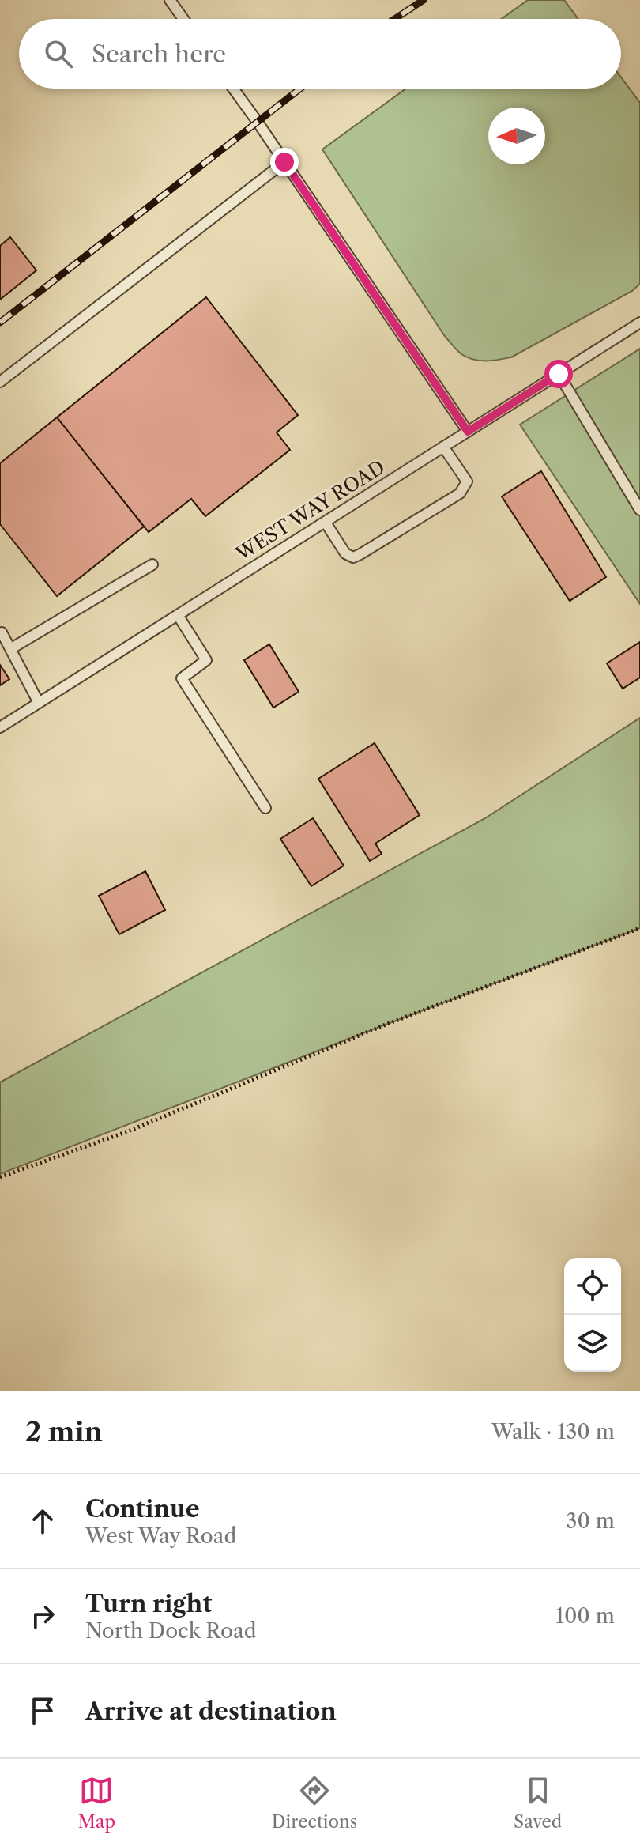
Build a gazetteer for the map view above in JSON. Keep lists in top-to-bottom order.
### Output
{
  "streets": {
    "lane": ["WEST WAY ROAD"]
  },
  "north": "left",
  "page": {
    "search": "Search here",
    "heading": ["2 min", "Walk · 130 m"],
    "list": [
      ["Continue", "West Way Road", "30 m"],
      ["Turn right", "North Dock Road", "100 m"],
      "Arrive at destination"
    ],
    "nav": ["Map", "Directions", "Saved"]
  }
}
